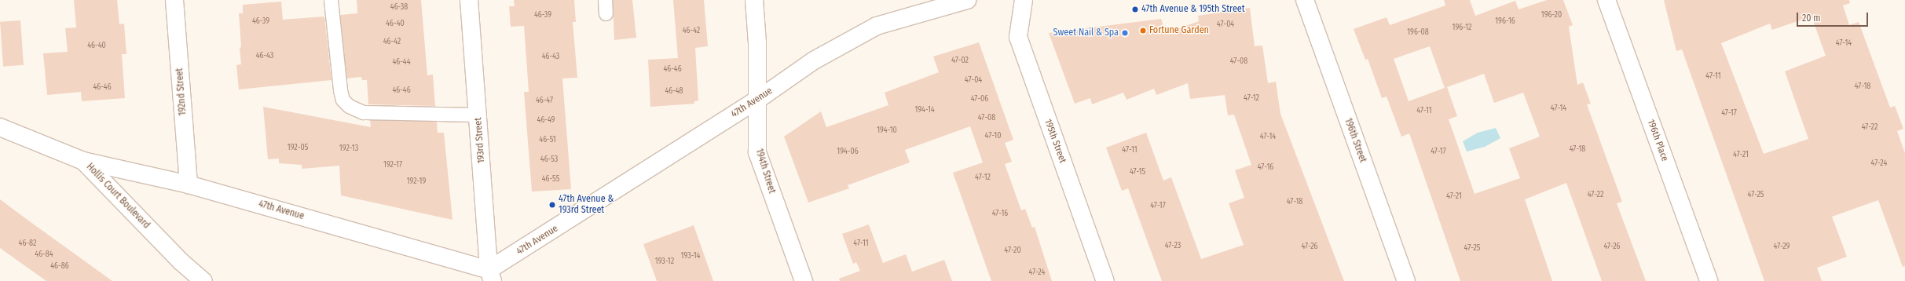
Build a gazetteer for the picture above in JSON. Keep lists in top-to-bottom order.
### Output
{
  "streets": {
    "street": [
      "192nd Street",
      "47th Avenue",
      "193rd Street",
      "196th Street",
      "196th Place",
      "195th Street",
      "194th Street",
      "Hollis Court Boulevard"
    ]
  },
  "crossings": [
    ["192nd Street", "47th Avenue"],
    ["47th Avenue", "193rd Street"],
    ["47th Avenue", "194th Street"],
    ["47th Avenue", "Hollis Court Boulevard"]
  ],
  "places": [
    "47th Avenue & 195th Street",
    "Fortune Garden",
    "Sweet Nail & Spa",
    "47th Avenue & 193rd Street"
  ],
  "house_numbers": [
    "46-38",
    "46-39",
    "196-20",
    "46-39",
    "196-16",
    "46-40",
    "47-04",
    "196-12",
    "46-42",
    "196-08",
    "46-42",
    "47-14",
    "46-40",
    "46-43",
    "46-43",
    "47-02",
    "47-08",
    "46-44",
    "46-46",
    "47-11",
    "47-04",
    "47-18",
    "46-46",
    "46-46",
    "46-48",
    "47-12",
    "47-06",
    "46-47",
    "47-14",
    "194-14",
    "47-11",
    "47-17",
    "47-08",
    "46-49",
    "47-22",
    "194-10",
    "47-10",
    "47-14",
    "46-51",
    "192-05",
    "192-13",
    "47-18",
    "47-11",
    "194-06",
    "47-17",
    "47-21",
    "46-53",
    "47-24",
    "192-17",
    "47-16",
    "47-15",
    "47-12",
    "46-55",
    "192-19",
    "47-22",
    "47-25",
    "47-21",
    "47-18",
    "47-17",
    "47-16",
    "46-82",
    "47-11",
    "47-23",
    "47-26",
    "47-26",
    "47-29",
    "47-25",
    "47-20",
    "46-84",
    "193-14",
    "193-12",
    "46-86",
    "47-24"
  ],
  "scale_bar": "20 m"
}
